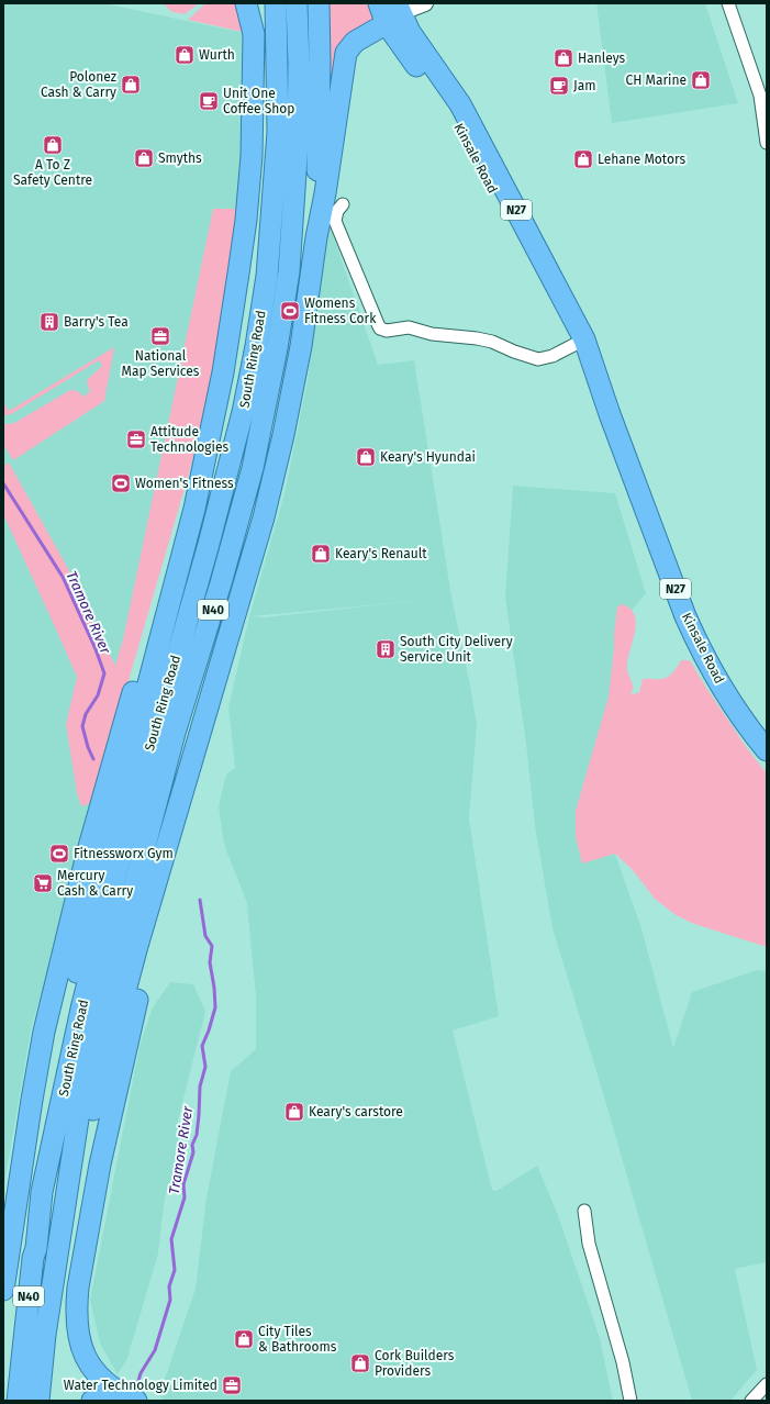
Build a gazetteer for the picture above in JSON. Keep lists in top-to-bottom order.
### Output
{
  "streets": {
    "highway": [
      "Kinsale Road",
      "N27",
      "South Ring Road",
      "N40"
    ]
  },
  "water": ["Tramore River"],
  "places": {
    "shop": [
      "Wurth",
      "Hanleys",
      "CH Marine",
      "Polonez Cash & Carry",
      "A To Z Safety Centre",
      "Smyths",
      "Lehane Motors",
      "Keary's Hyundai",
      "Keary's Renault",
      "Keary's carstore",
      "City Tiles & Bathrooms",
      "Cork Builders Providers"
    ],
    "cafe": ["Jam", "Unit One Coffee Shop"],
    "sports": ["Womens Fitness Cork", "Women's Fitness", "Fitnessworx Gym"],
    "building": ["Barry's Tea", "South City Delivery Service Unit"],
    "office": ["National Map Services", "Attitude Technologies", "Water Technology Limited"],
    "supermarket": ["Mercury Cash & Carry"]
  }
}
